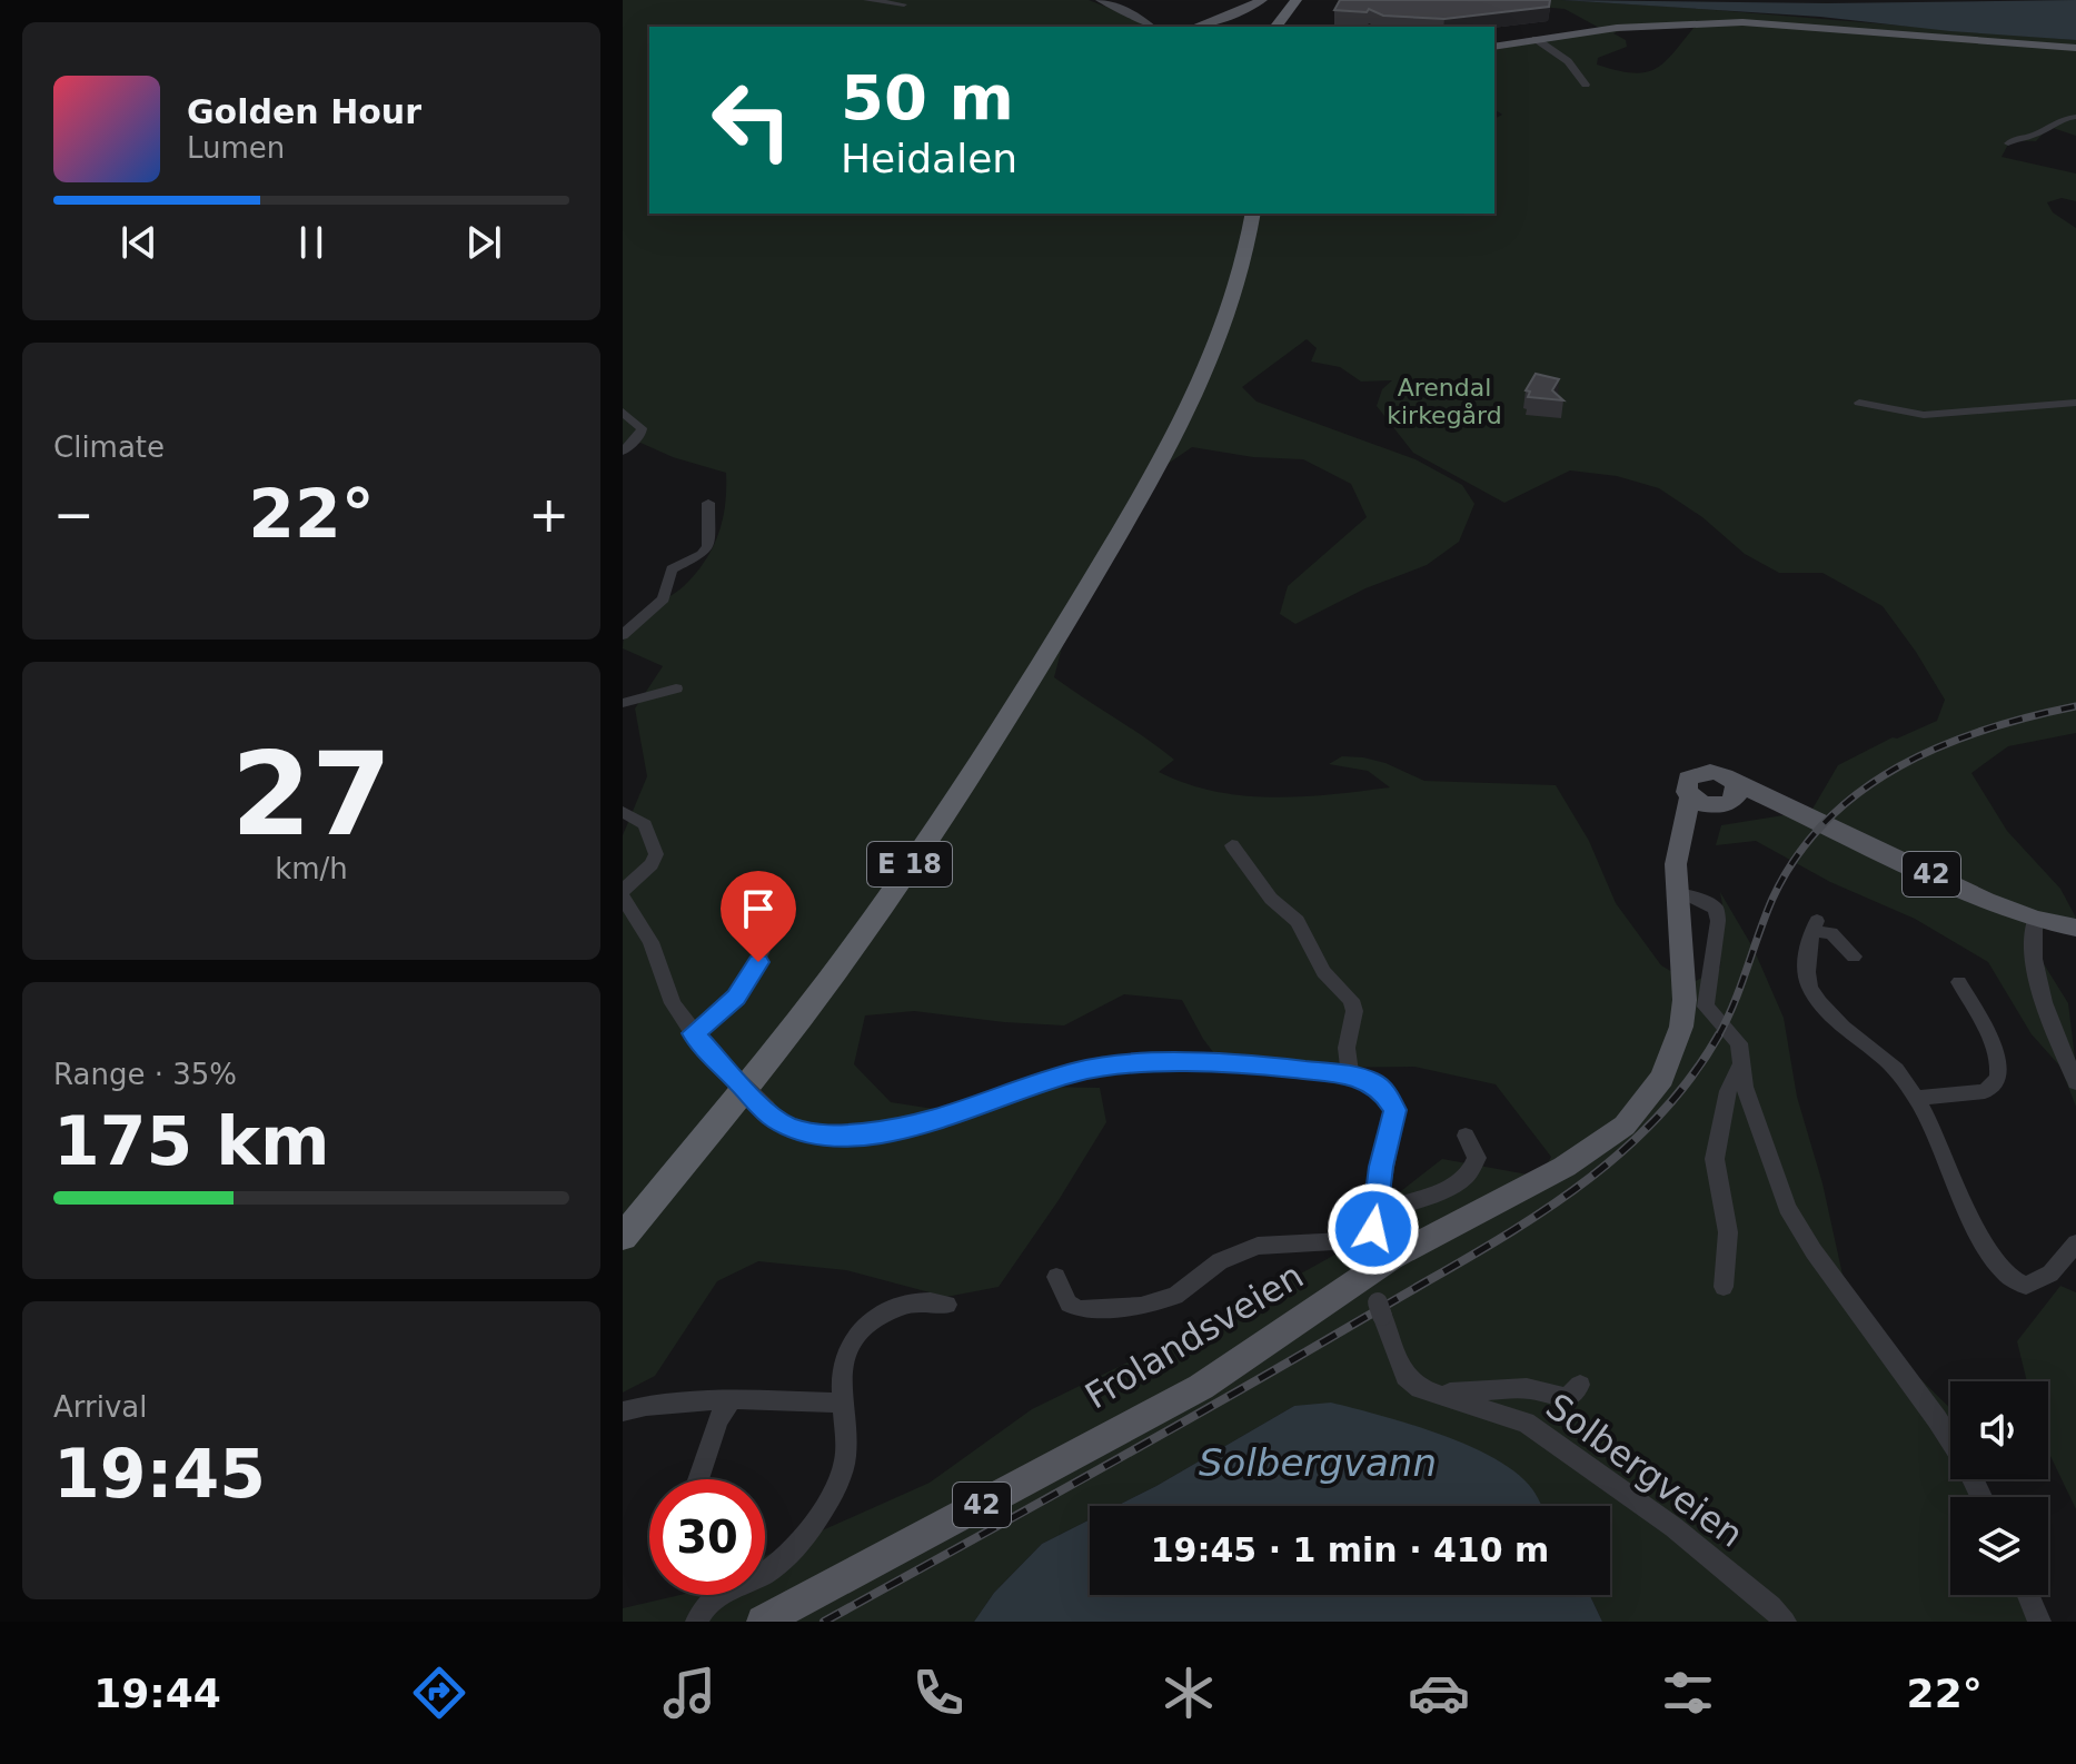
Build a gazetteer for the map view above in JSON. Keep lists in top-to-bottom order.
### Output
{
  "streets": {
    "highway": ["E 18"],
    "main road": ["42", "Frolandsveien"],
    "street": ["Solbergveien"]
  },
  "crossings": [
    ["42", "Frolandsveien"],
    ["Frolandsveien", "Solbergveien"]
  ],
  "water": ["Solbergvann"],
  "parks": ["Arendal kirkegård"],
  "page": {
    "turn": ["50 m", "Heidalen"],
    "song": ["Golden Hour", "Lumen"],
    "tile": [
      "Climate",
      ["27", "km/h"],
      ["Range · 35%", "175 km"],
      ["Arrival", "19:45"]
    ],
    "heat": ["−", "22°", "+"],
    "limit": "30",
    "trip": "19:45 · 1 min · 410 m",
    "tabs": ["19:44", "22°"]
  }
}
